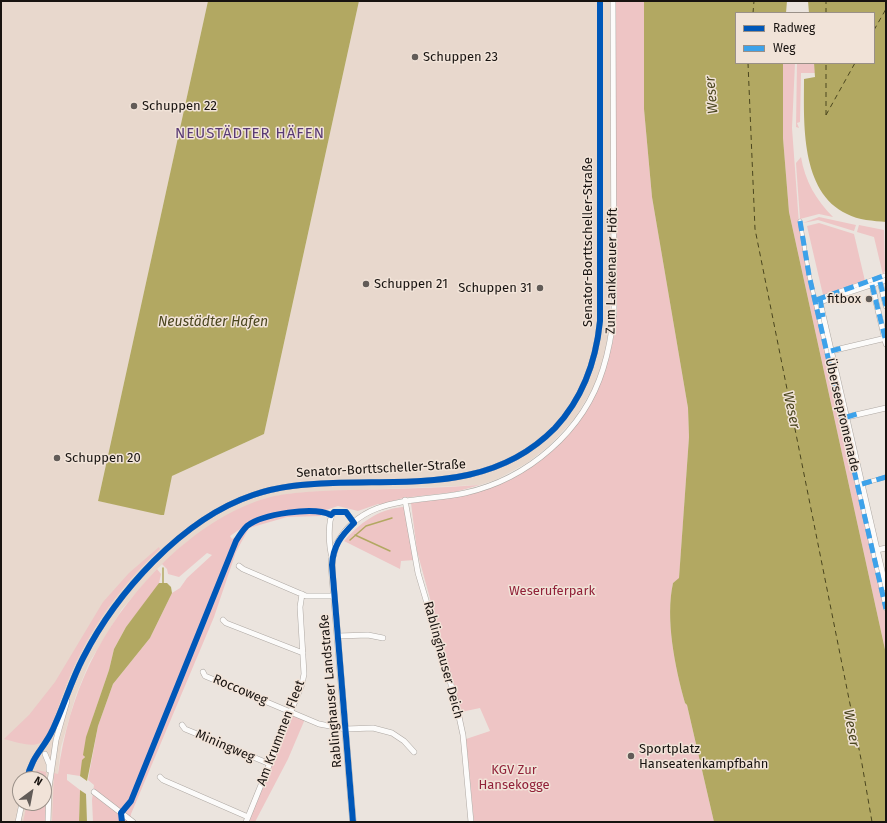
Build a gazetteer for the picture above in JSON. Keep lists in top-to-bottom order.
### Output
{
  "streets": {
    "street": [
      "Senator-Borttscheller-Straße",
      "Zum Lankenauer Höft",
      "Überseepromenade",
      "Rablinghauser Deich",
      "Roccoweg",
      "Rablinghauser Landstraße",
      "Am Krummen Fleet",
      "Miningweg"
    ]
  },
  "crossings": [
    ["Zum Lankenauer Höft", "Rablinghauser Deich"],
    ["Zum Lankenauer Höft", "Rablinghauser Landstraße"],
    ["Roccoweg", "Rablinghauser Landstraße"],
    ["Roccoweg", "Am Krummen Fleet"],
    ["Am Krummen Fleet", "Miningweg"]
  ],
  "districts": ["NEUSTÄDTER HÄFEN"],
  "water": ["Weser", "Neustädter Hafen"],
  "parks": ["Weseruferpark", "KGV Zur Hansekogge"],
  "places": [
    "Schuppen 23",
    "Schuppen 22",
    "Schuppen 21",
    "Schuppen 31",
    "fitbox",
    "Schuppen 20",
    "Sportplatz Hanseatenkampfbahn"
  ],
  "legend": ["Radweg", "Weg"],
  "north": "top right"
}
